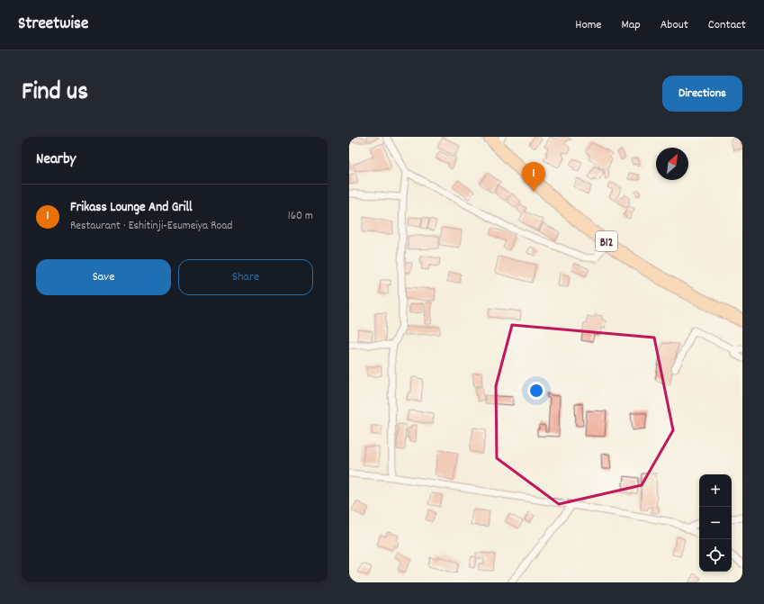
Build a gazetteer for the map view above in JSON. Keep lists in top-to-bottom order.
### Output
{
  "streets": {
    "highway": ["B12"]
  },
  "north": "top right",
  "page": {
    "header": "Streetwise",
    "nav": [
      "Home",
      "Map",
      "About",
      "Contact"
    ],
    "title": "Find us",
    "buttons": [
      "Directions",
      ["Save", "Share"]
    ],
    "heading": "Nearby",
    "pins": "1",
    "list": [
      {
        "mark": "1",
        "name": "Frikass Lounge And Grill",
        "note": "Restaurant · Eshitinji-Esumeiya Road",
        "value": "160 m"
      }
    ],
    "map_buttons": ["+", "−"]
  }
}
